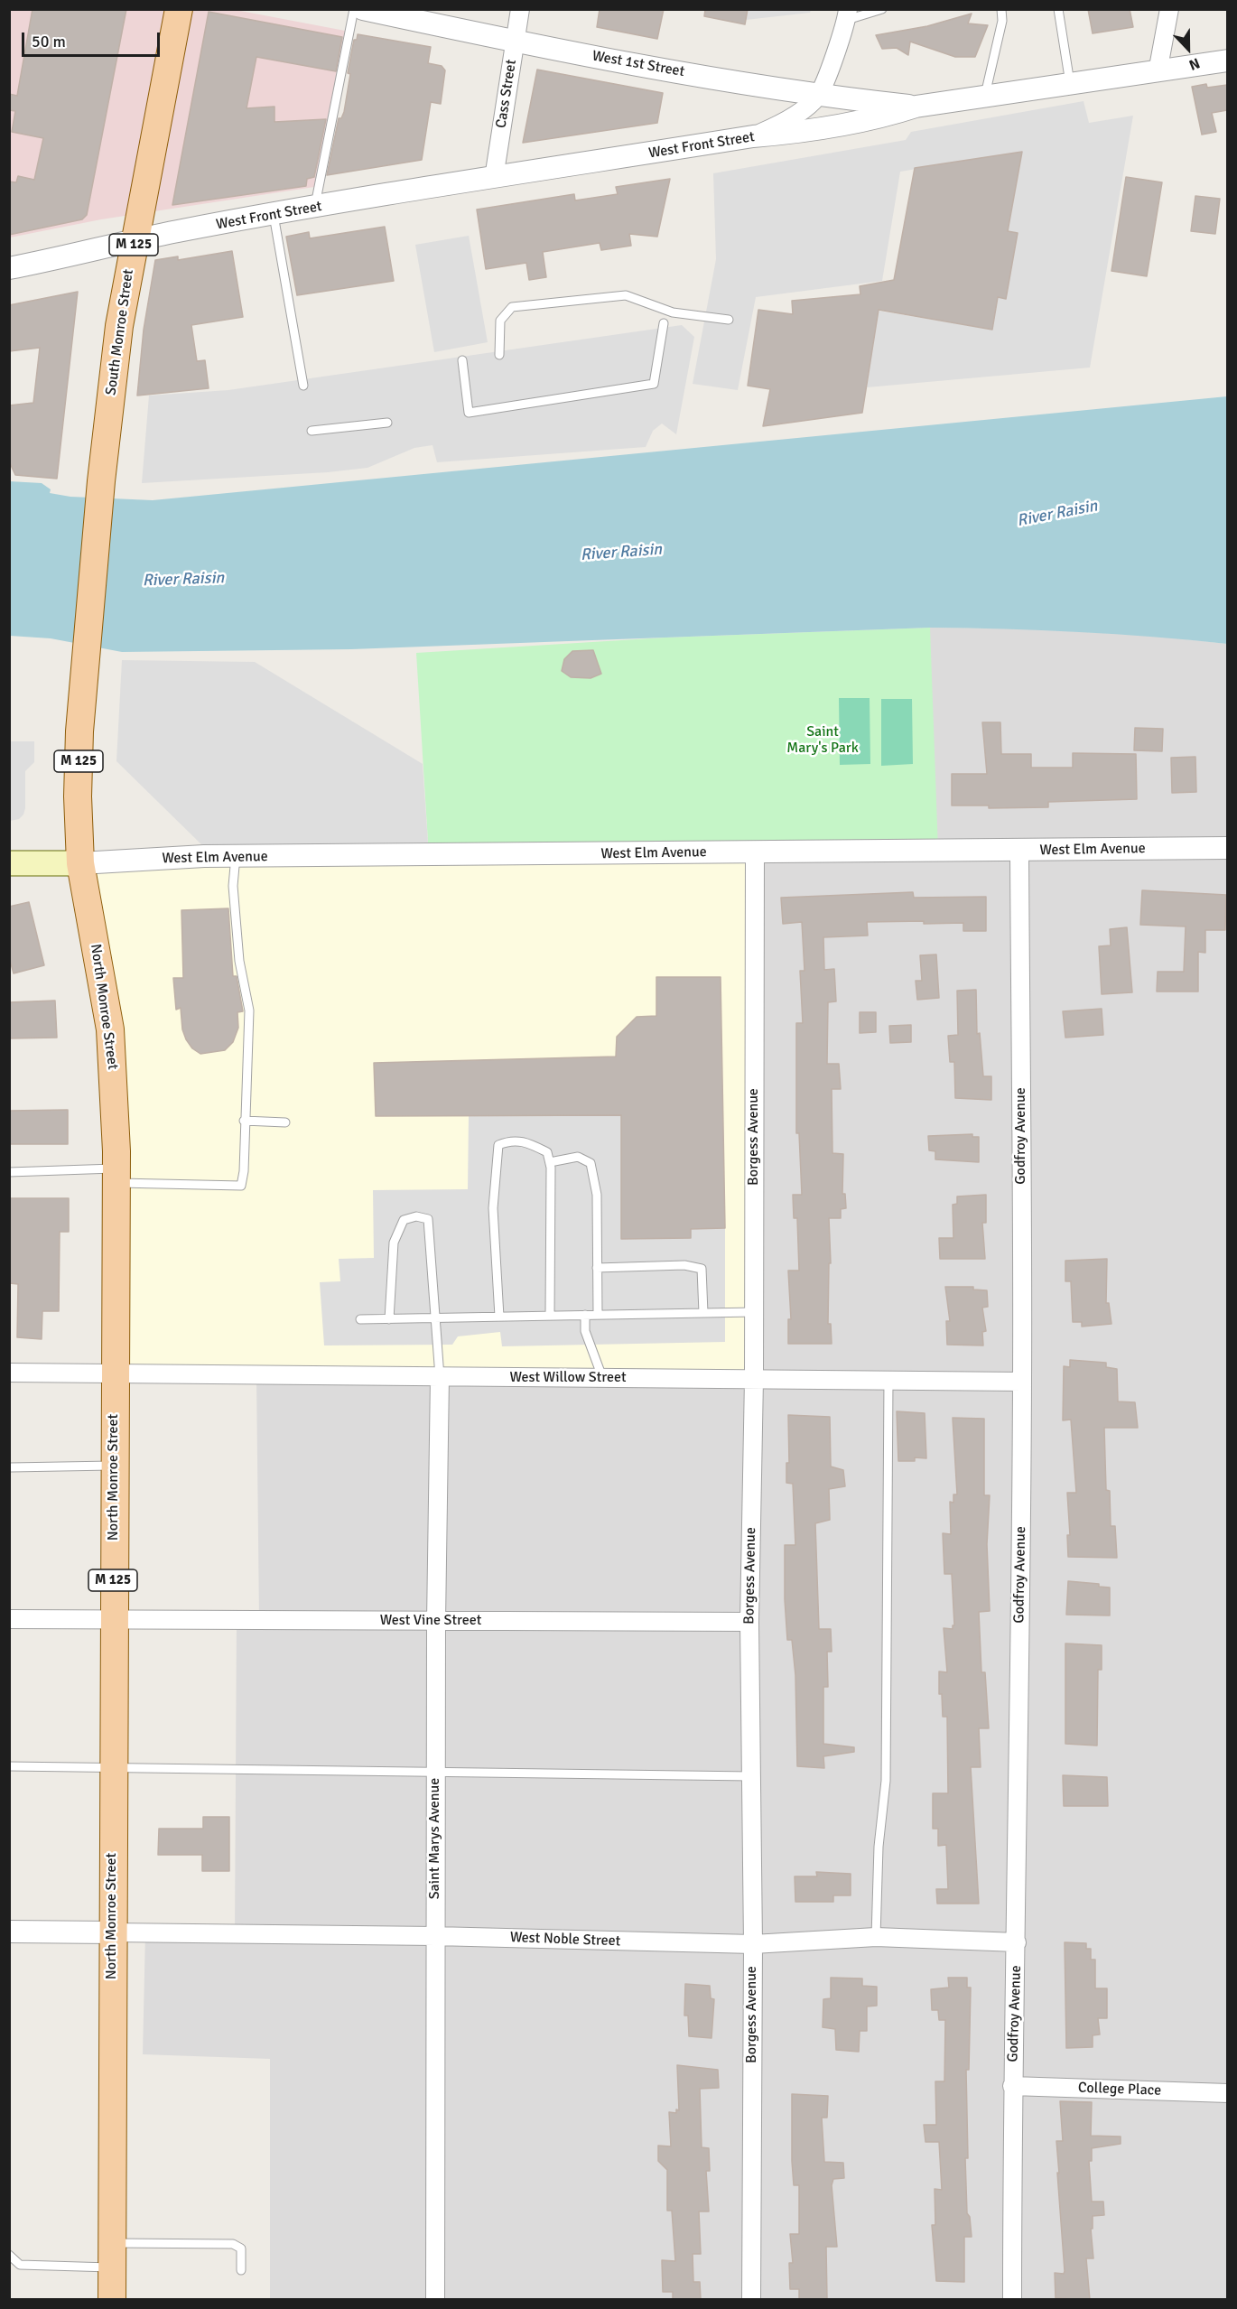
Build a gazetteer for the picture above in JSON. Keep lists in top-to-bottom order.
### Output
{
  "streets": {
    "main road": ["M 125", "South Monroe Street", "North Monroe Street"],
    "street": [
      "West 1st Street",
      "Cass Street",
      "West Front Street",
      "West Elm Avenue",
      "Godfroy Avenue",
      "Borgess Avenue",
      "West Willow Street",
      "West Vine Street",
      "Saint Marys Avenue",
      "West Noble Street",
      "College Place"
    ]
  },
  "crossings": [
    ["West 1st Street", "Cass Street"],
    ["West 1st Street", "West Front Street"],
    ["Cass Street", "West Front Street"],
    ["West Front Street", "South Monroe Street"],
    ["South Monroe Street", "North Monroe Street"],
    ["West Elm Avenue", "North Monroe Street"],
    ["West Elm Avenue", "Godfroy Avenue"],
    ["West Elm Avenue", "Borgess Avenue"],
    ["North Monroe Street", "West Willow Street"],
    ["North Monroe Street", "West Vine Street"],
    ["North Monroe Street", "West Noble Street"],
    ["Godfroy Avenue", "West Willow Street"],
    ["Godfroy Avenue", "West Noble Street"],
    ["Godfroy Avenue", "College Place"],
    ["Borgess Avenue", "West Willow Street"],
    ["Borgess Avenue", "West Vine Street"],
    ["Borgess Avenue", "West Noble Street"],
    ["West Willow Street", "Saint Marys Avenue"],
    ["West Vine Street", "Saint Marys Avenue"],
    ["Saint Marys Avenue", "West Noble Street"]
  ],
  "water": ["River Raisin"],
  "parks": ["Saint Mary's Park"],
  "scale_bar": "50 m",
  "north": "bottom"
}
